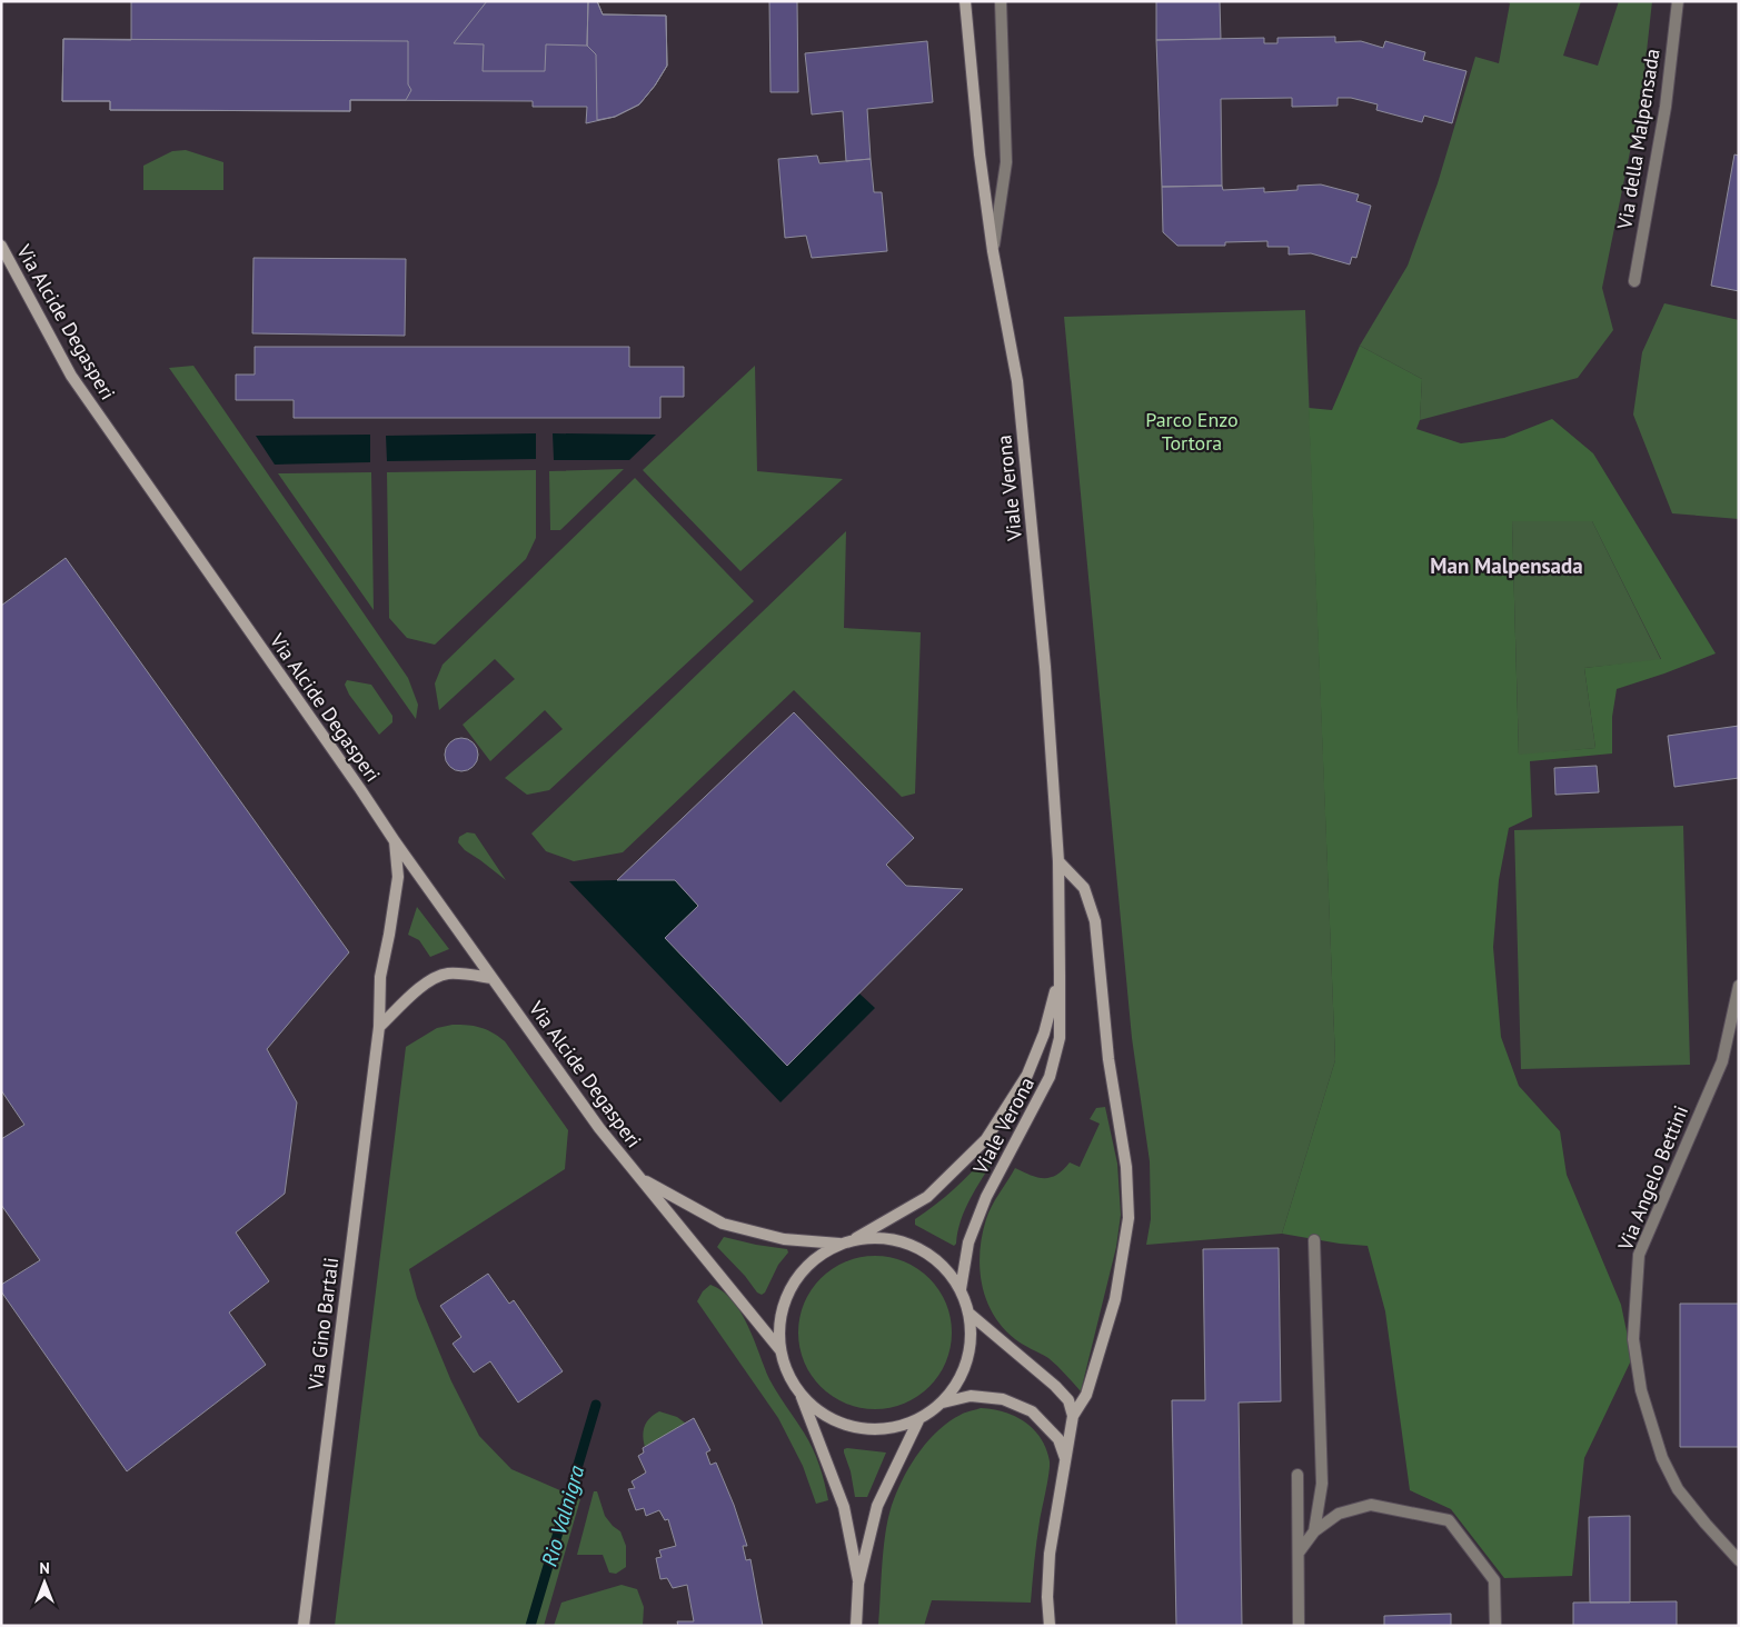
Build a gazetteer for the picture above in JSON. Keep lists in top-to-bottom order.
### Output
{
  "streets": {
    "main road": ["Via Alcide Degasperi", "Viale Verona", "Via Gino Bartali"],
    "street": ["Via della Malpensada", "Via Angelo Bettini"]
  },
  "crossings": [
    ["Via Alcide Degasperi", "Viale Verona"],
    ["Via Alcide Degasperi", "Via Gino Bartali"]
  ],
  "districts": ["Man Malpensada"],
  "water": ["Rio Valnigra"],
  "parks": ["Parco Enzo Tortora"],
  "north": "top"
}
